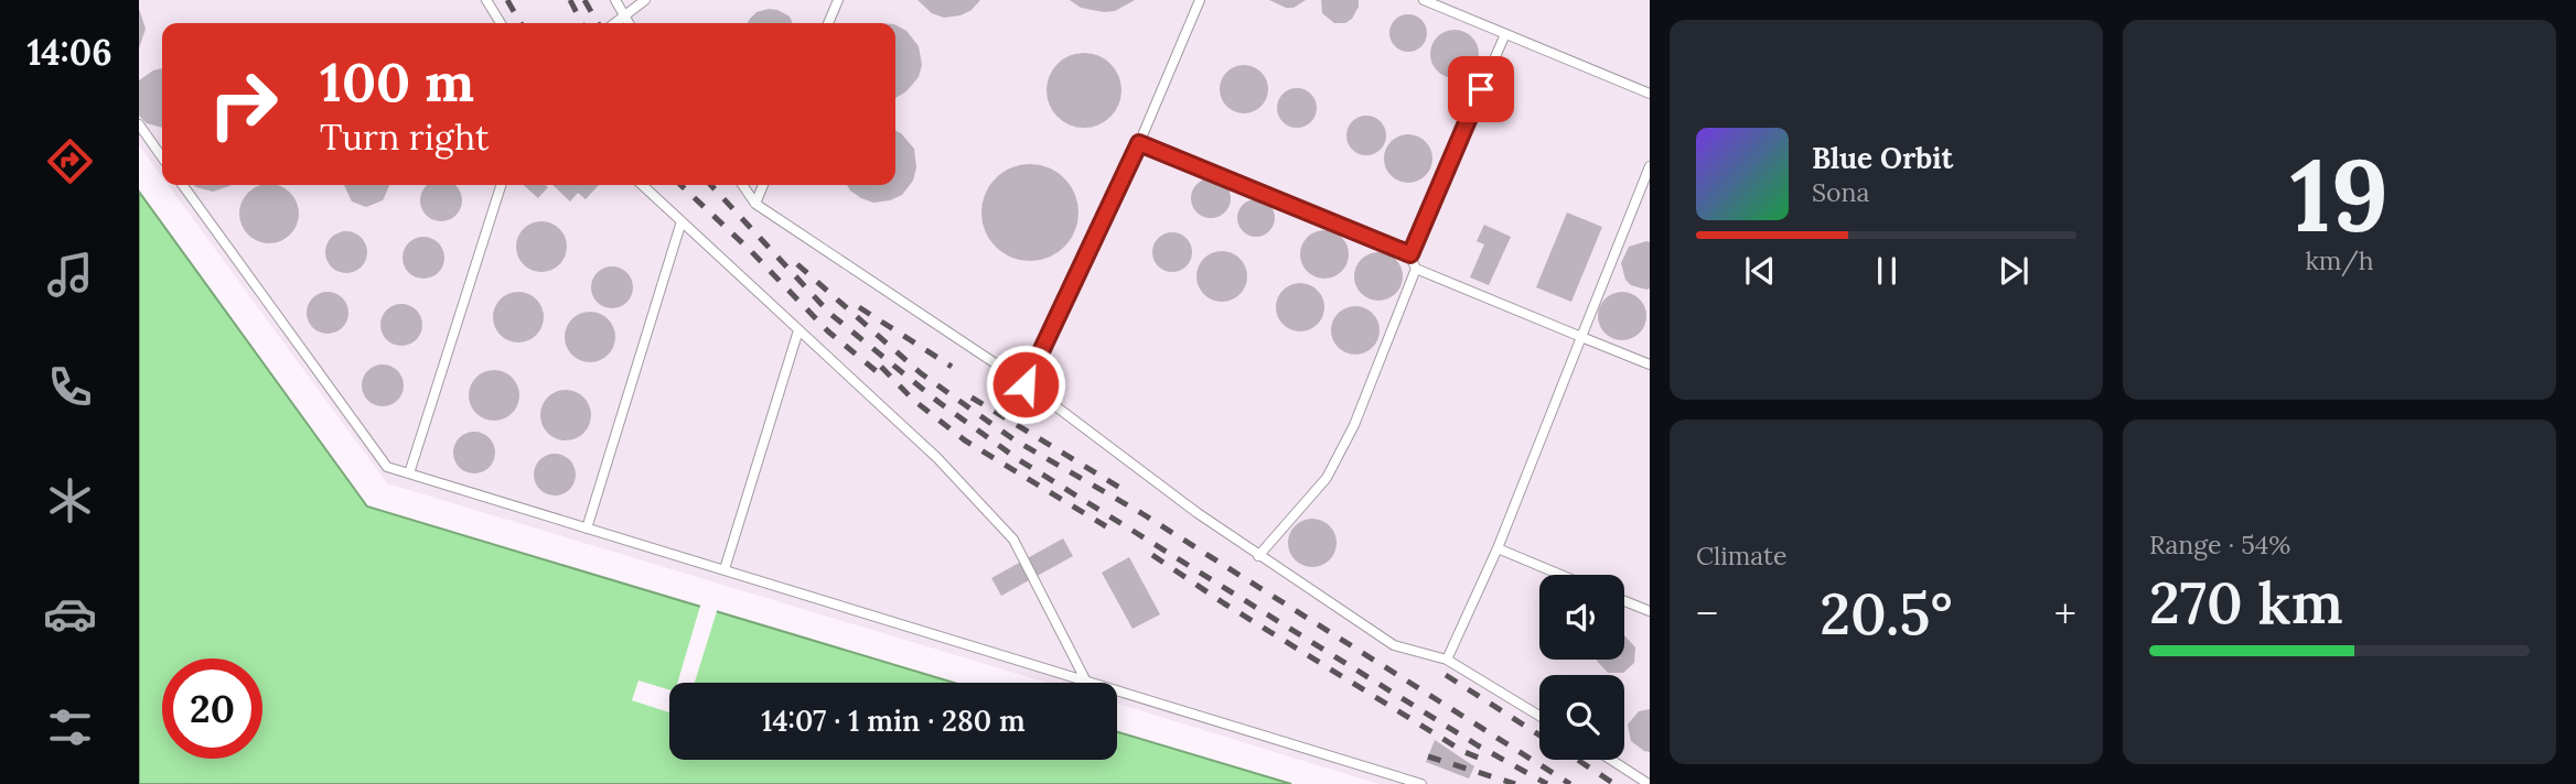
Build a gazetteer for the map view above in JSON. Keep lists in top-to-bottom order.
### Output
{
  "page": {
    "tabs": "14:06",
    "tile": [
      ["19", "km/h"],
      "Climate",
      ["Range · 54%", "270 km"]
    ],
    "turn": ["100 m", "Turn right"],
    "song": ["Blue Orbit", "Sona"],
    "heat": ["−", "20.5°", "+"],
    "limit": "20",
    "trip": "14:07 · 1 min · 280 m"
  }
}
